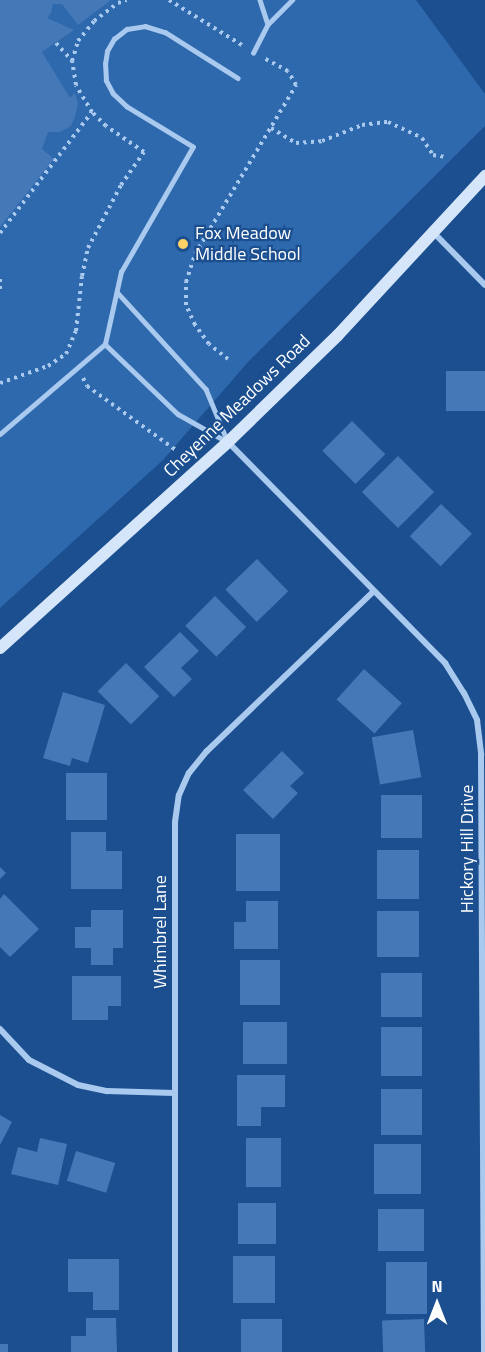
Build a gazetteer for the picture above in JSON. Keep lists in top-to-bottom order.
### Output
{
  "streets": {
    "main road": ["Cheyenne Meadows Road"],
    "street": ["Hickory Hill Drive", "Whimbrel Lane"]
  },
  "crossings": [
    ["Cheyenne Meadows Road", "Hickory Hill Drive"],
    ["Hickory Hill Drive", "Whimbrel Lane"]
  ],
  "places": ["Fox Meadow Middle School"],
  "north": "top"
}
